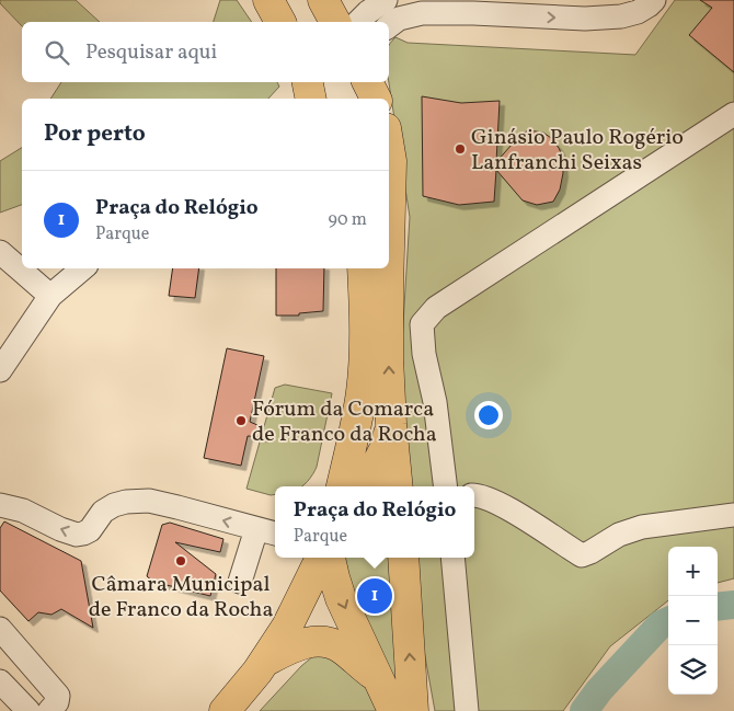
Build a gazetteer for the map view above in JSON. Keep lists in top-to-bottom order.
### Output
{
  "places": ["Ginásio Paulo Rogério Lanfranchi Seixas", "Fórum da Comarca de Franco da Rocha", "Câmara Municipal de Franco da Rocha"],
  "page": {
    "search": "Pesquisar aqui",
    "heading": "Por perto",
    "list": [
      {
        "mark": "1",
        "name": "Praça do Relógio",
        "note": "Parque",
        "value": "90 m"
      }
    ],
    "popup": ["Praça do Relógio", "Parque"],
    "map_buttons": ["+", "−"],
    "pins": "1"
  }
}
